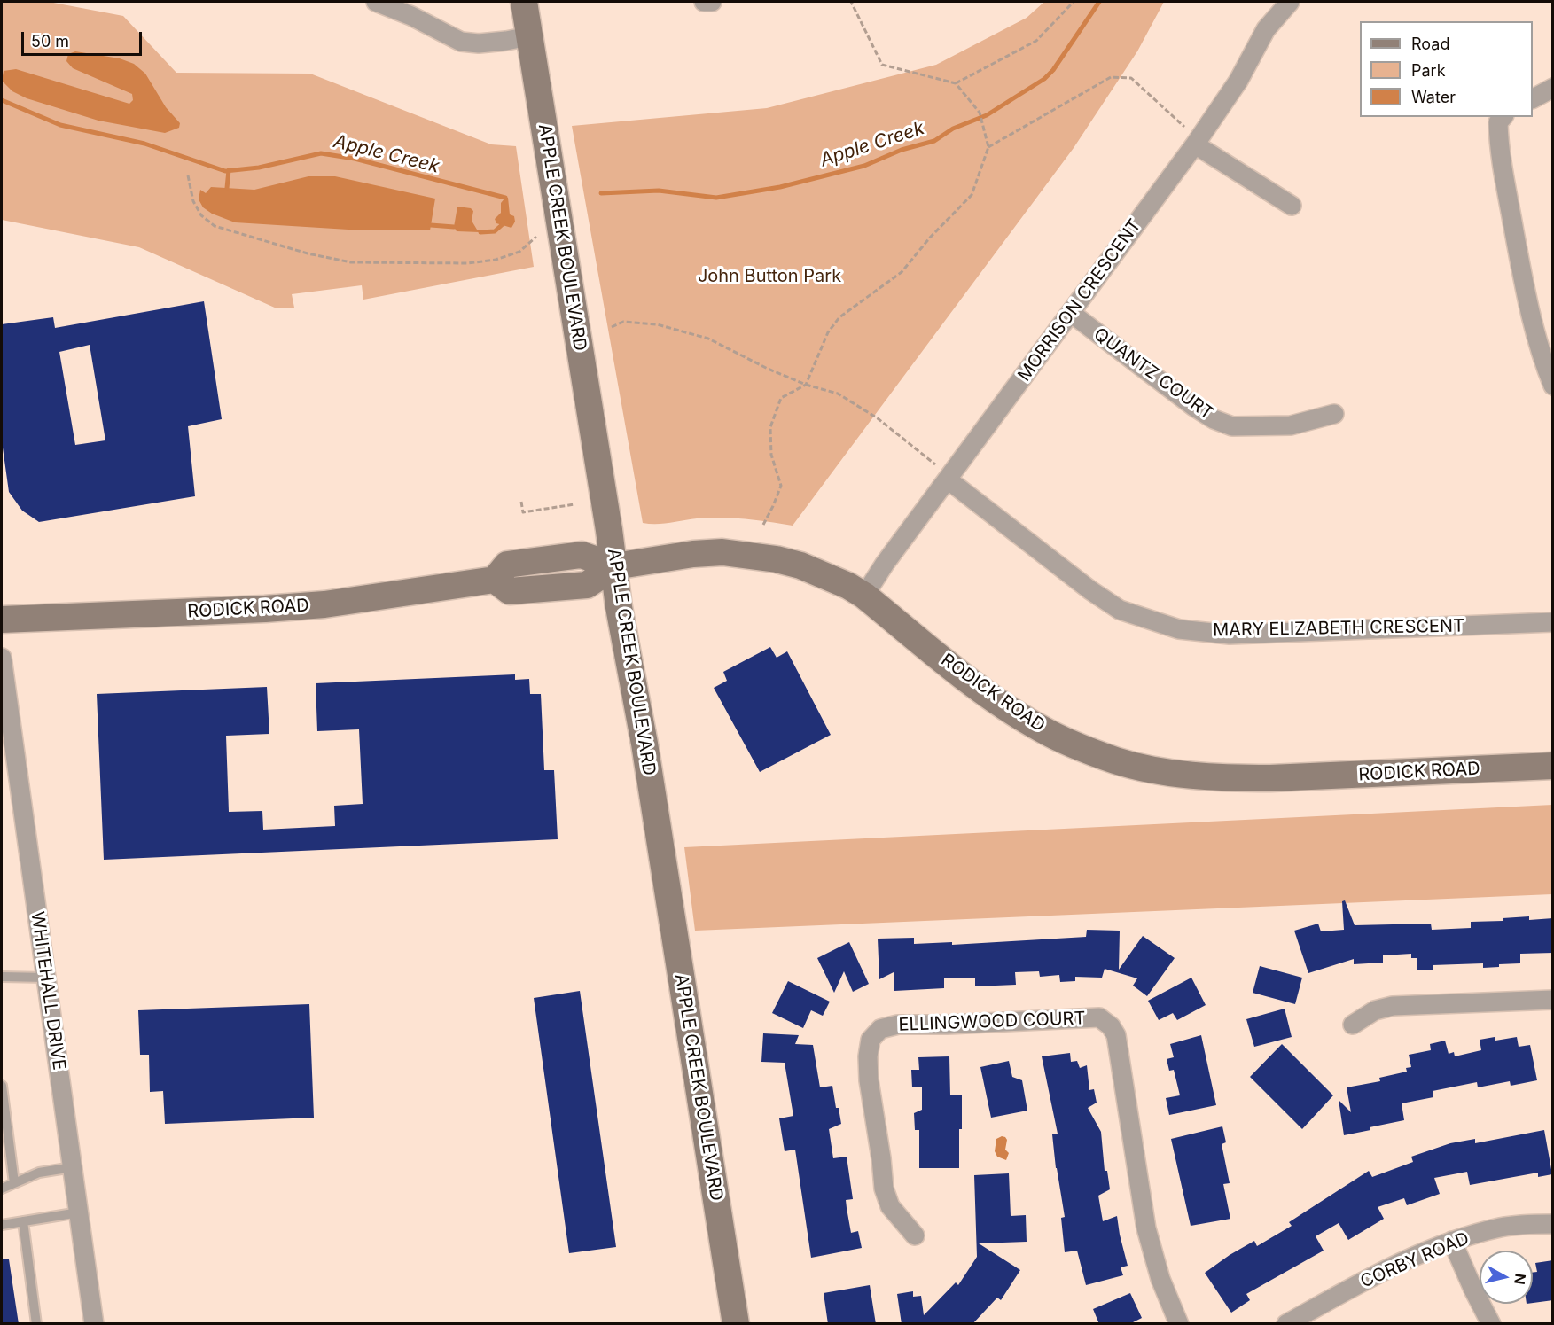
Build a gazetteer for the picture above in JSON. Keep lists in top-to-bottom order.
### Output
{
  "streets": {
    "main road": ["APPLE CREEK BOULEVARD", "RODICK ROAD"],
    "street": [
      "MORRISON CRESCENT",
      "QUANTZ COURT",
      "MARY ELIZABETH CRESCENT",
      "WHITEHALL DRIVE",
      "ELLINGWOOD COURT",
      "CORBY ROAD"
    ]
  },
  "crossings": [
    ["APPLE CREEK BOULEVARD", "RODICK ROAD"],
    ["MORRISON CRESCENT", "QUANTZ COURT"],
    ["MORRISON CRESCENT", "RODICK ROAD"],
    ["MORRISON CRESCENT", "MARY ELIZABETH CRESCENT"]
  ],
  "water": ["Apple Creek"],
  "parks": ["John Button Park"],
  "legend": ["Road", "Park", "Water"],
  "scale_bar": "50 m",
  "north": "right"
}
